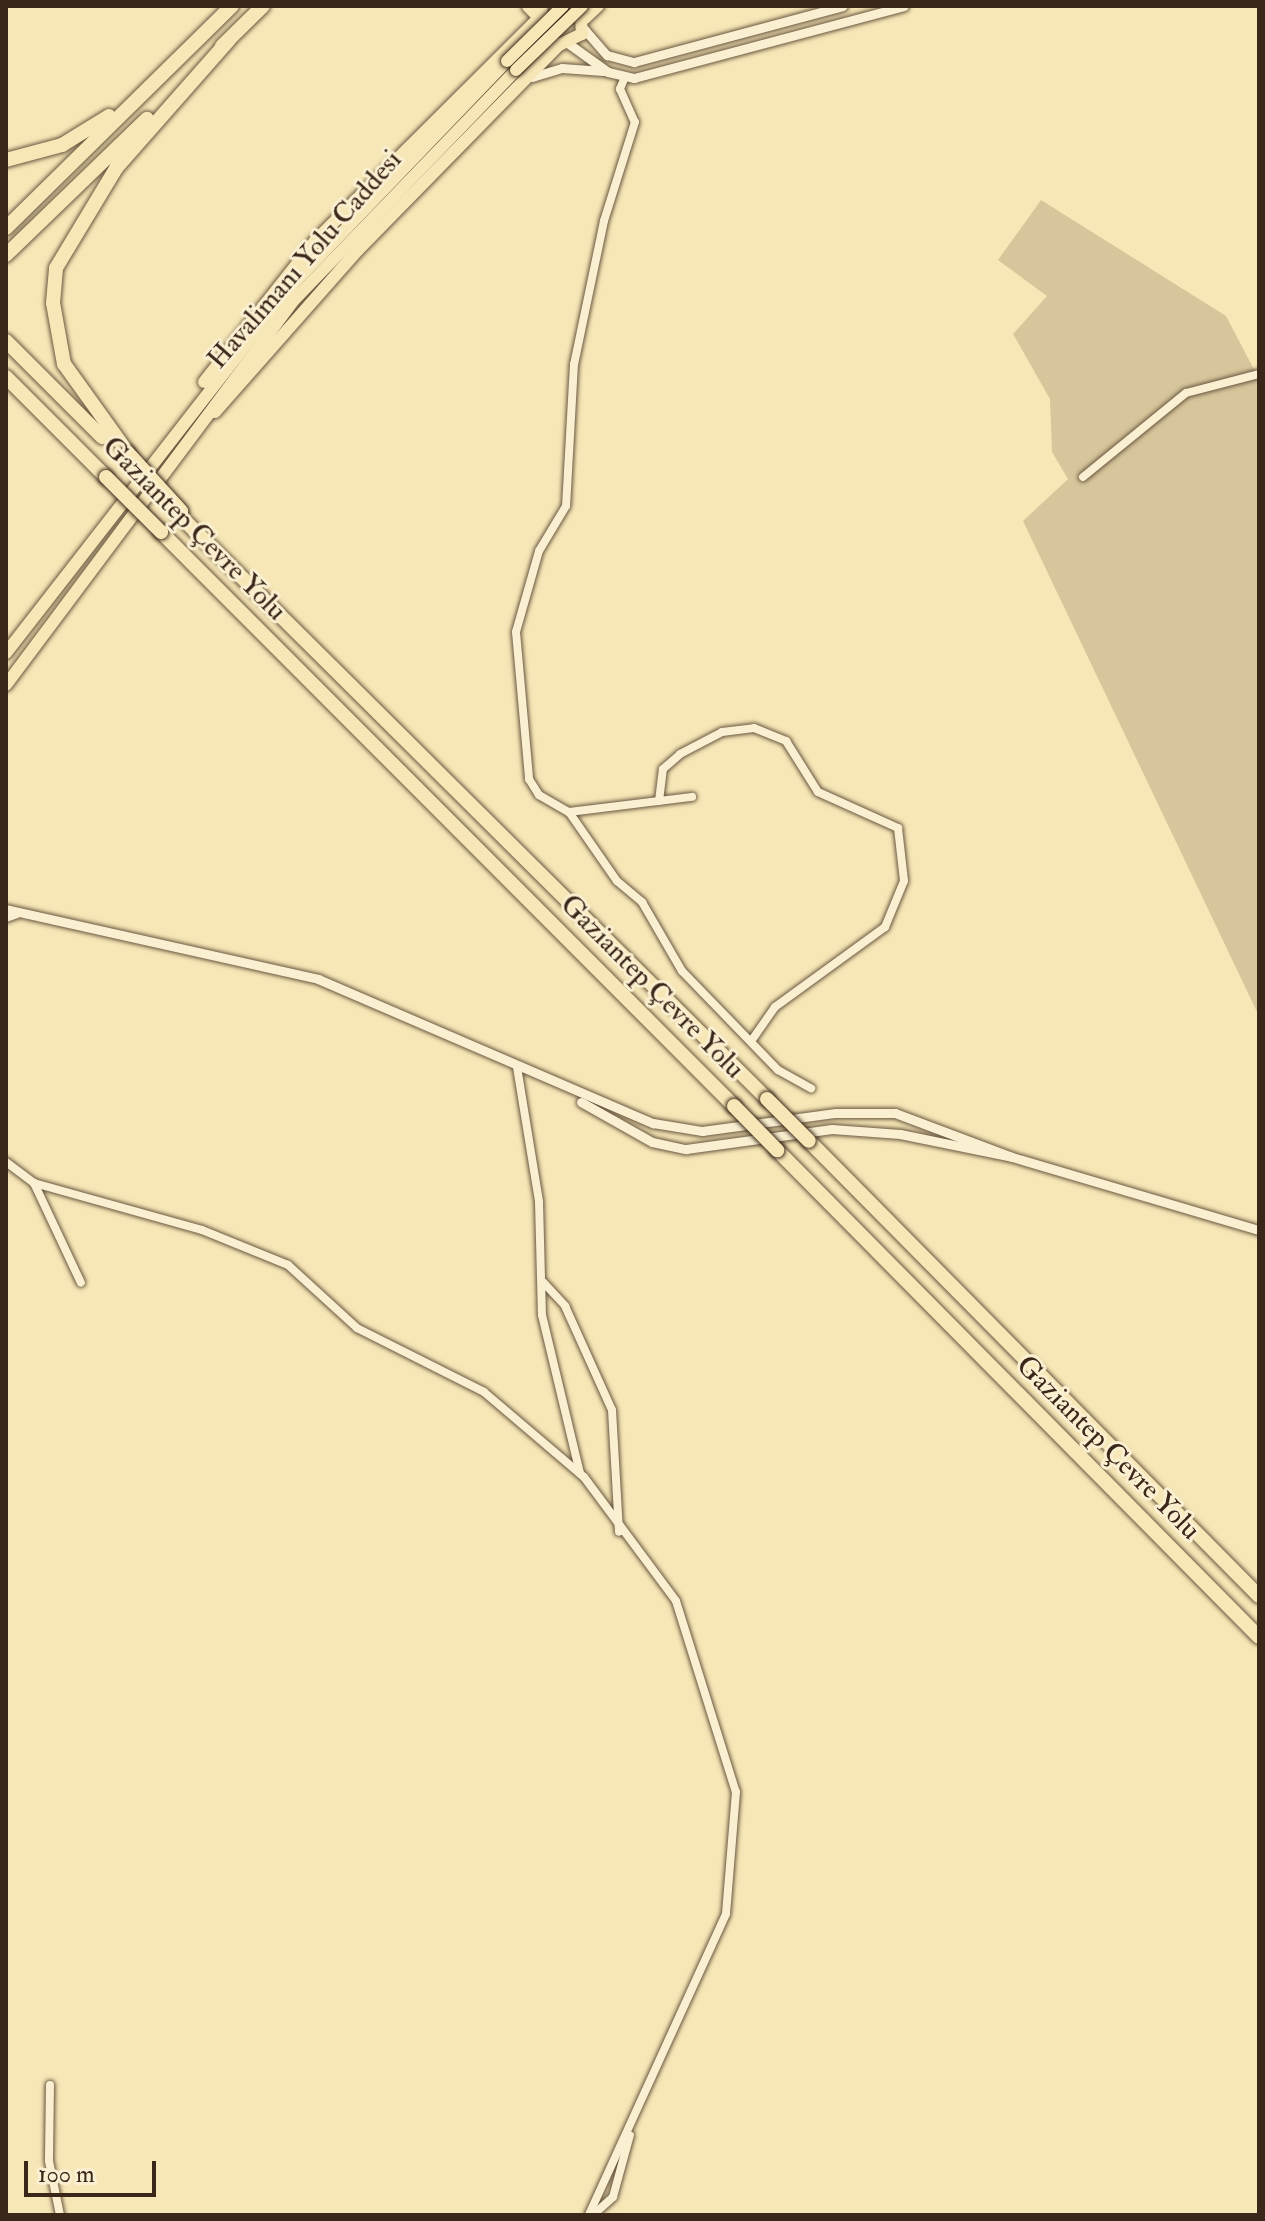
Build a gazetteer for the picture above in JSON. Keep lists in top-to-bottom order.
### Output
{
  "streets": {
    "highway": ["Havalimanı Yolu Caddesi", "Gaziantep Çevre Yolu"]
  },
  "scale_bar": "100 m"
}
